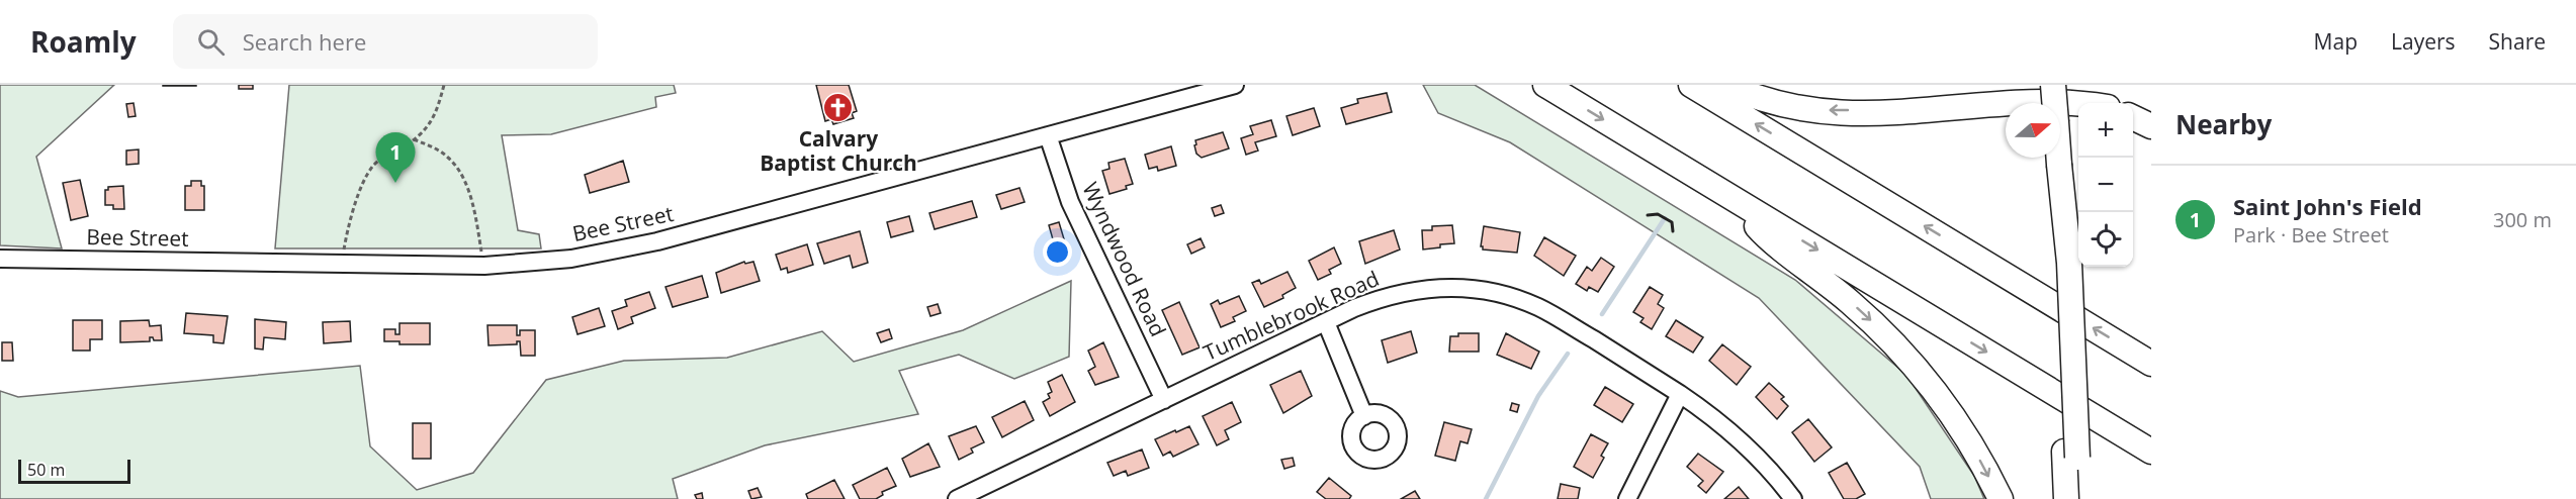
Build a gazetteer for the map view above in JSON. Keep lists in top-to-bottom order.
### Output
{
  "streets": {
    "street": ["Bee Street", "Wyndwood Road", "Tumblebrook Road"]
  },
  "crossings": [
    ["Bee Street", "Wyndwood Road"],
    ["Wyndwood Road", "Tumblebrook Road"]
  ],
  "places": {
    "church": ["Calvary Baptist Church"]
  },
  "scale_bar": "50 m",
  "north": "right",
  "page": {
    "header": "Roamly",
    "search": "Search here",
    "nav": ["Map", "Layers", "Share"],
    "heading": "Nearby",
    "map_buttons": ["+", "−"],
    "pins": "1",
    "list": [
      {
        "mark": "1",
        "name": "Saint John's Field",
        "note": "Park · Bee Street",
        "value": "300 m"
      }
    ],
    "scale": "50 m"
  }
}
